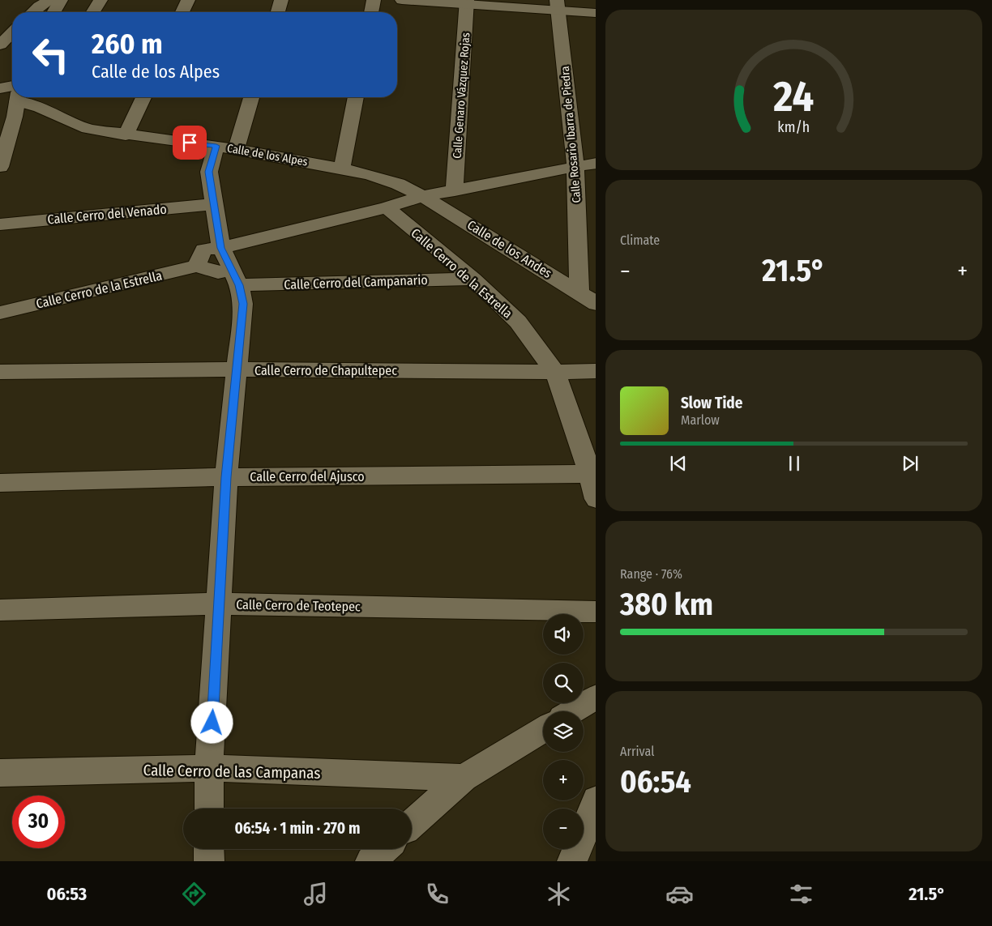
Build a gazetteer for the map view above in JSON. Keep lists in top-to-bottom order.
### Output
{
  "streets": {
    "street": [
      "Calle Genaro Vázquez Rojas",
      "Calle Rosario Ibarra de Piedra",
      "Calle de los Alpes",
      "Calle Cerro del Venado",
      "Calle de los Andes",
      "Calle Cerro de la Estrella",
      "Calle Cerro del Campanario",
      "Calle Cerro de Chapultepec",
      "Calle Cerro del Ajusco",
      "Calle Cerro de Teotepec",
      "Calle Cerro de las Campanas"
    ]
  },
  "crossings": [
    ["Calle Rosario Ibarra de Piedra", "Calle de los Andes"],
    ["Calle de los Alpes", "Calle de los Andes"],
    ["Calle Cerro de la Estrella", "Calle Cerro del Campanario"],
    ["Calle Cerro de la Estrella", "Calle Cerro de Chapultepec"],
    ["Calle Cerro de la Estrella", "Calle Cerro del Ajusco"]
  ],
  "page": {
    "turn": ["260 m", "Calle de los Alpes"],
    "tile": [
      "Climate",
      ["Range · 76%", "380 km"],
      ["Arrival", "06:54"]
    ],
    "heat": ["−", "21.5°", "+"],
    "song": ["Slow Tide", "Marlow"],
    "map_buttons": ["+", "−"],
    "limit": "30",
    "trip": "06:54 · 1 min · 270 m",
    "tabs": ["06:53", "21.5°"],
    "gauge": ["24", "km/h"]
  }
}
